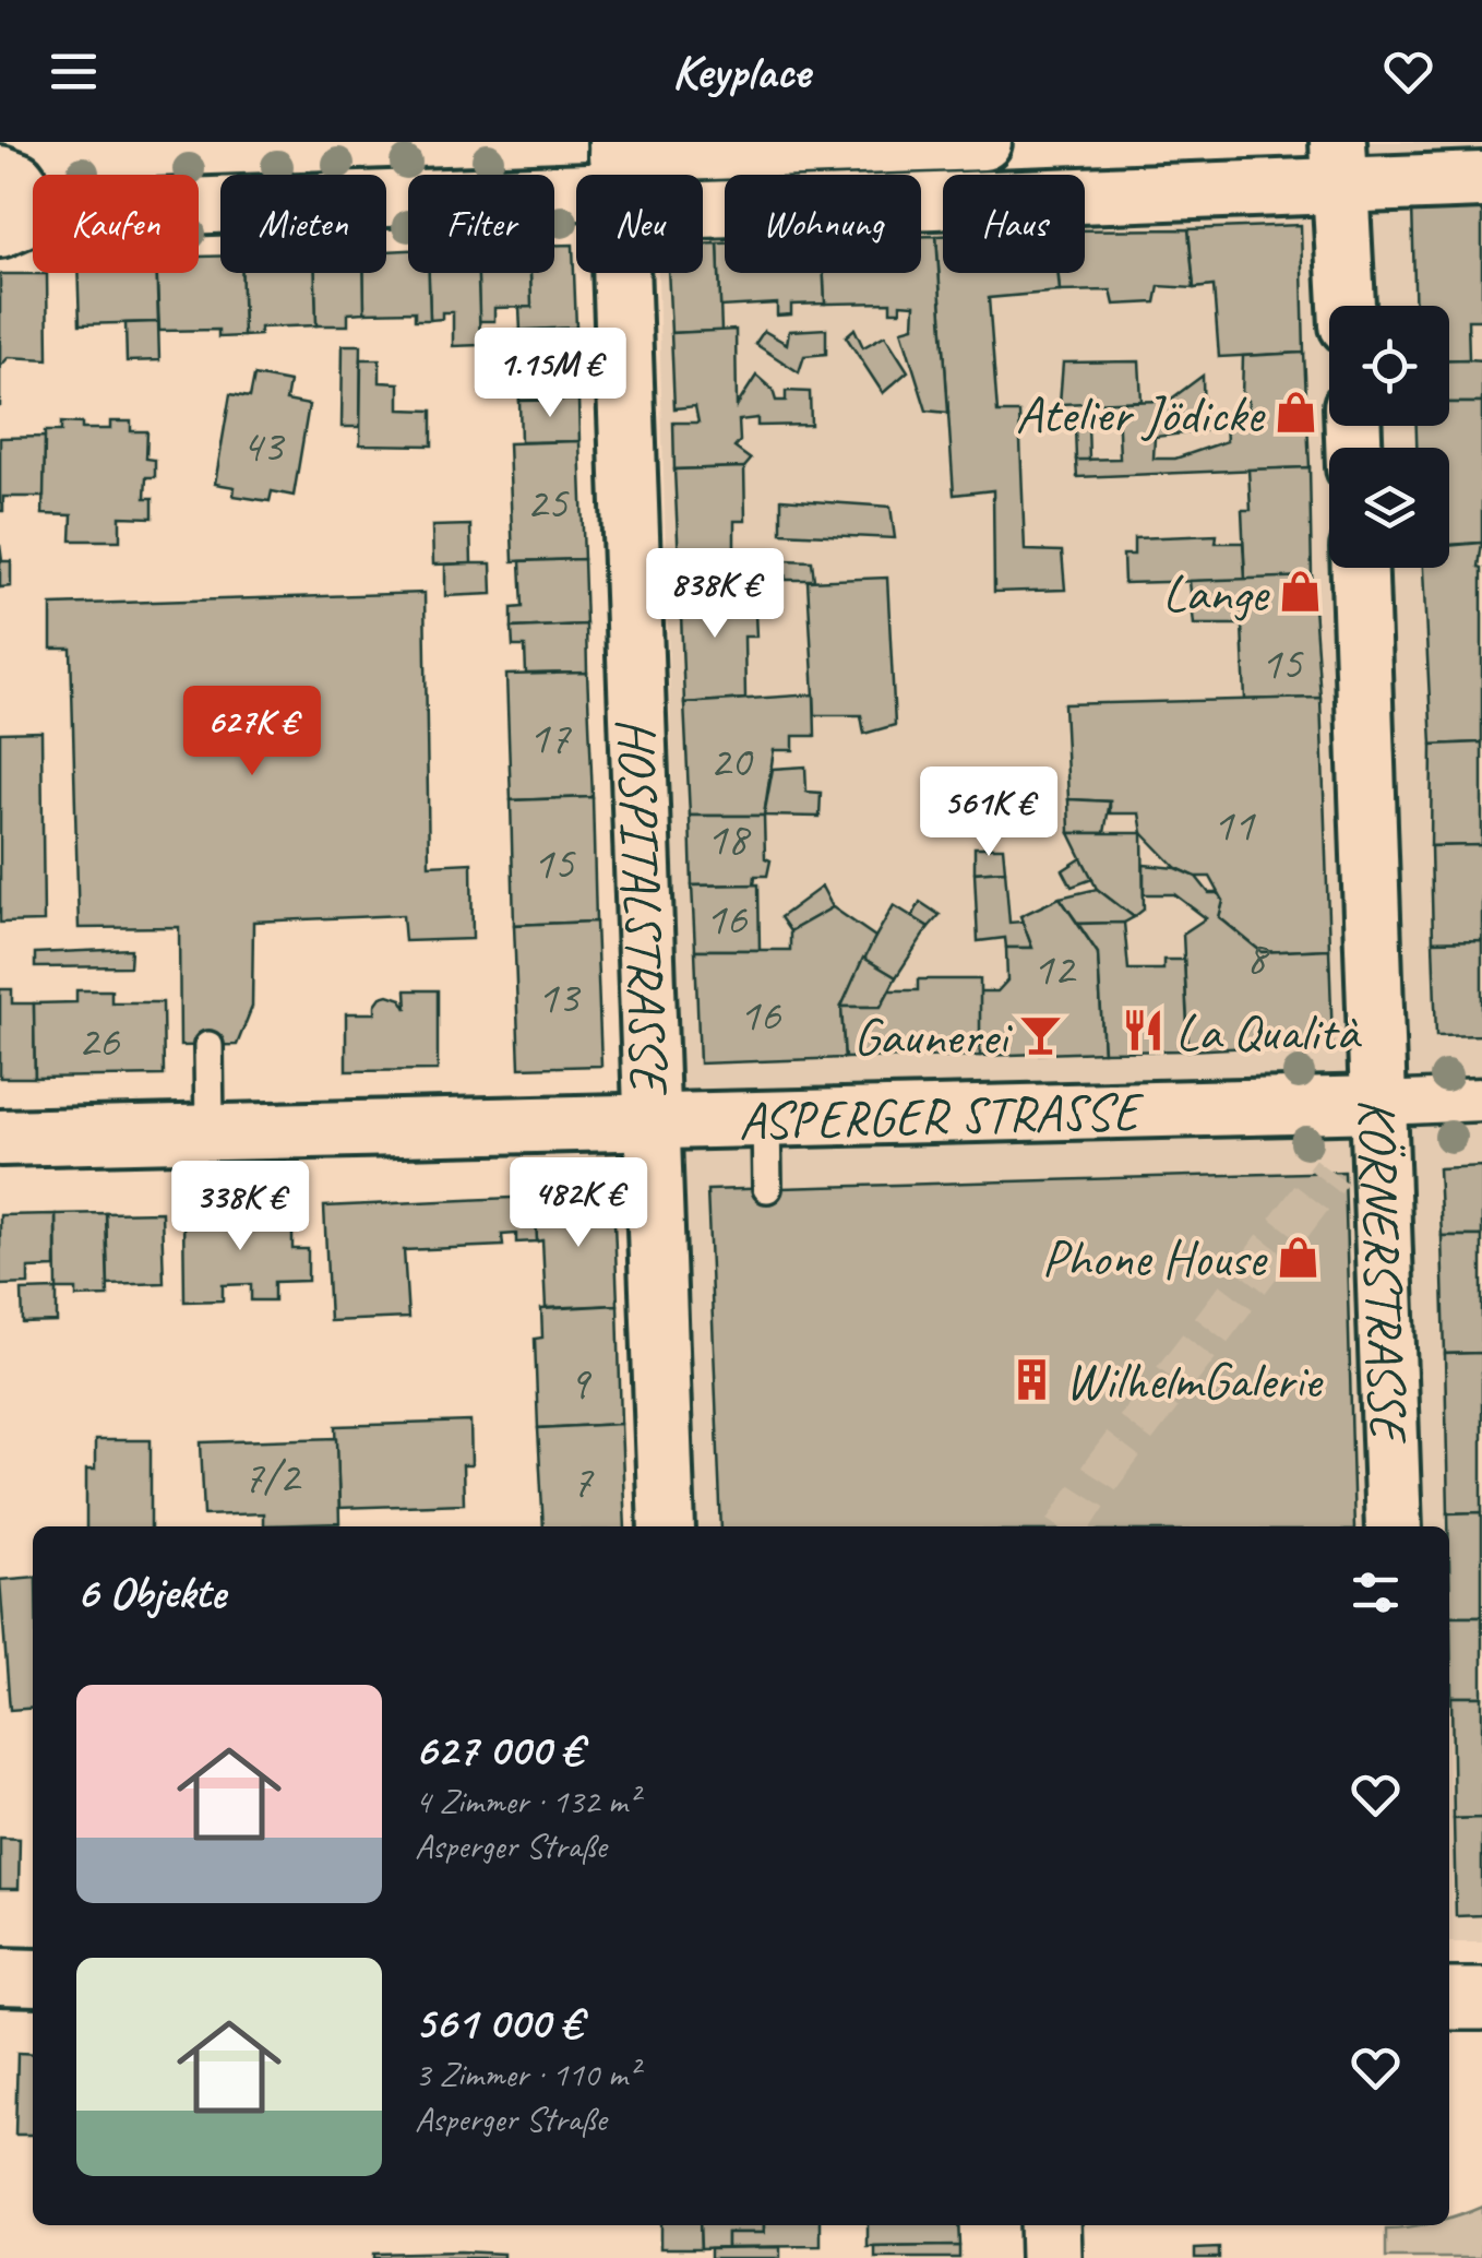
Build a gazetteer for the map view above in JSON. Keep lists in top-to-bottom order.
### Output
{
  "streets": {
    "street": ["HOSPITALSTRASSE", "ASPERGER STRASSE", "KÖRNERSTRASSE"]
  },
  "crossings": [
    ["HOSPITALSTRASSE", "ASPERGER STRASSE"],
    ["ASPERGER STRASSE", "KÖRNERSTRASSE"]
  ],
  "places": {
    "shop": ["Atelier Jödicke", "Lange", "Phone House"],
    "restaurant": ["La Qualità"],
    "bar": ["Gaunerei"],
    "building": ["WilhelmGalerie"]
  },
  "house_numbers": [
    "43",
    "25",
    "15",
    "17",
    "20",
    "11",
    "18",
    "15",
    "16",
    "8",
    "12",
    "13",
    "16",
    "26",
    "9",
    "7/2",
    "7"
  ],
  "page": {
    "header": "Keyplace",
    "chip": [
      "Kaufen",
      "Mieten",
      "Filter",
      "Neu",
      "Wohnung",
      "Haus"
    ],
    "price": [
      "1.15M €",
      "838K €",
      "627K €",
      "561K €",
      "482K €",
      "338K €"
    ],
    "heading": "6 Objekte",
    "list": [
      {
        "name": "627 000 €",
        "note": "4 Zimmer · 132 m² · Asperger Straße"
      },
      {
        "name": "561 000 €",
        "note": "3 Zimmer · 110 m² · Asperger Straße"
      }
    ]
  }
}
